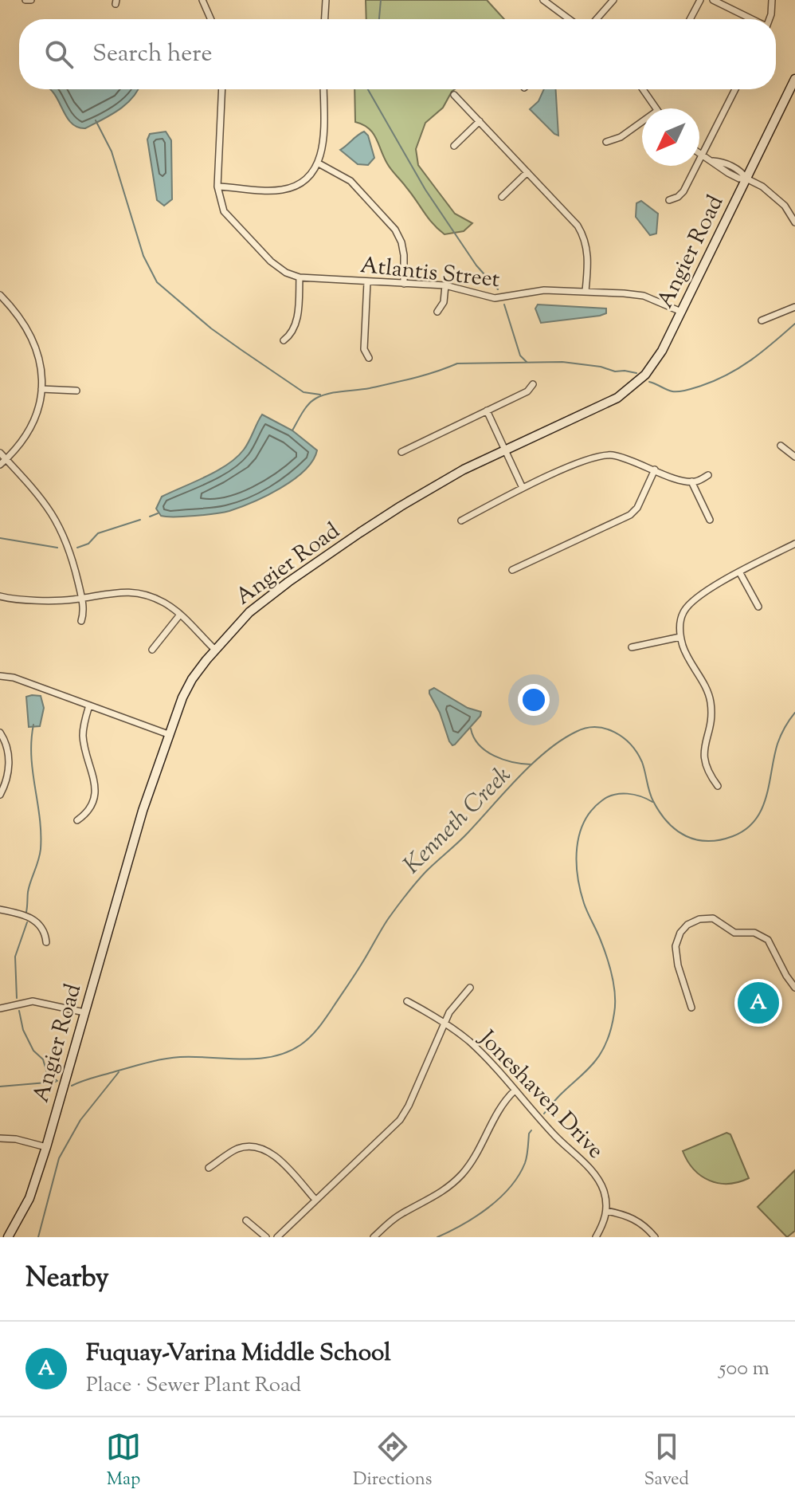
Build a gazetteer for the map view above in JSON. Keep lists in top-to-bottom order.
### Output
{
  "streets": {
    "street": ["Angier Road", "Atlantis Street", "Joneshaven Drive"]
  },
  "crossings": [
    ["Angier Road", "Atlantis Street"]
  ],
  "water": ["Kenneth Creek"],
  "north": "bottom left",
  "page": {
    "search": "Search here",
    "pins": "A",
    "heading": "Nearby",
    "list": [
      {
        "mark": "A",
        "name": "Fuquay-Varina Middle School",
        "note": "Place · Sewer Plant Road",
        "value": "500 m"
      }
    ],
    "nav": ["Map", "Directions", "Saved"]
  }
}
